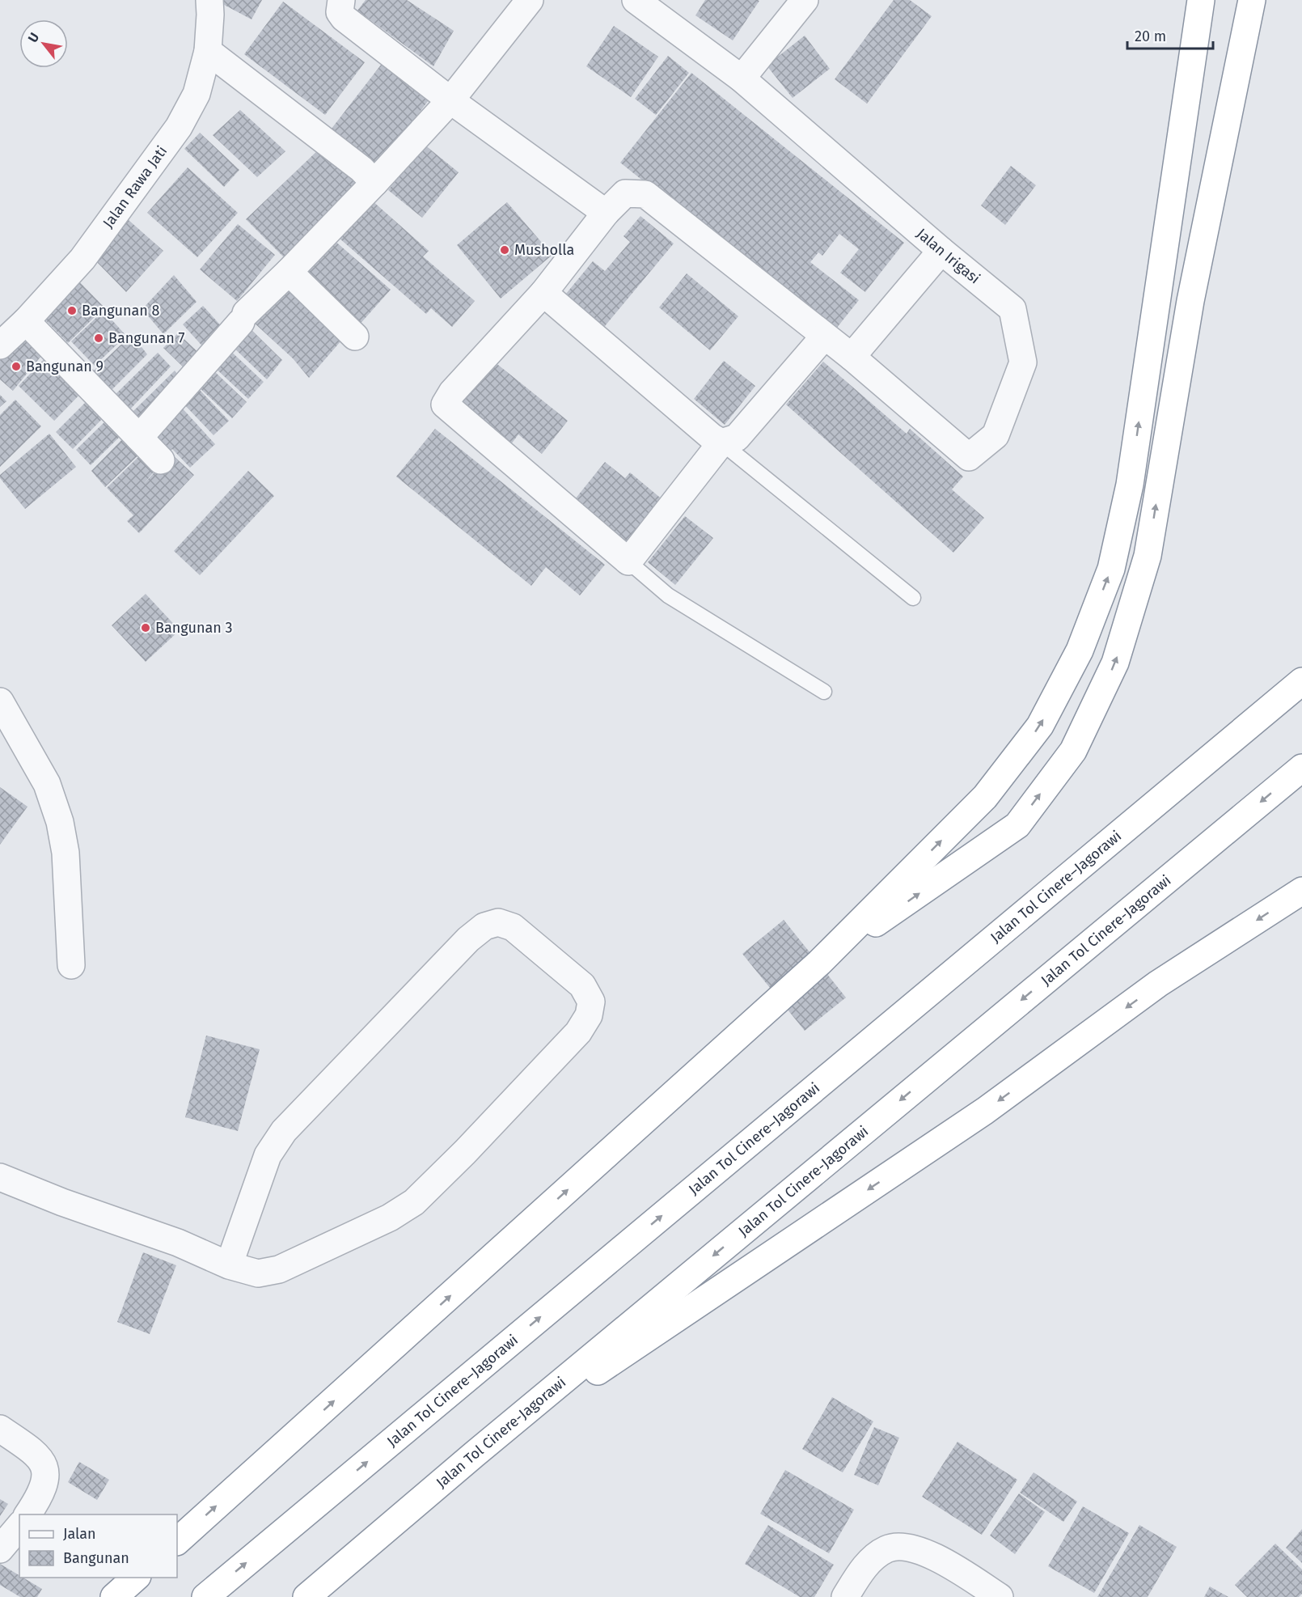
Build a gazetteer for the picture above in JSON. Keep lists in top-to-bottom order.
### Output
{
  "streets": {
    "highway": ["Jalan Tol Cinere–Jagorawi", "Jalan Tol Cinere-Jagorawi"],
    "street": ["Jalan Rawa Jati", "Jalan Irigasi"]
  },
  "places": [
    "Musholla",
    "Bangunan 8",
    "Bangunan 7",
    "Bangunan 9",
    "Bangunan 3"
  ],
  "legend": ["Jalan", "Bangunan"],
  "scale_bar": "20 m",
  "north": "top left"
}
